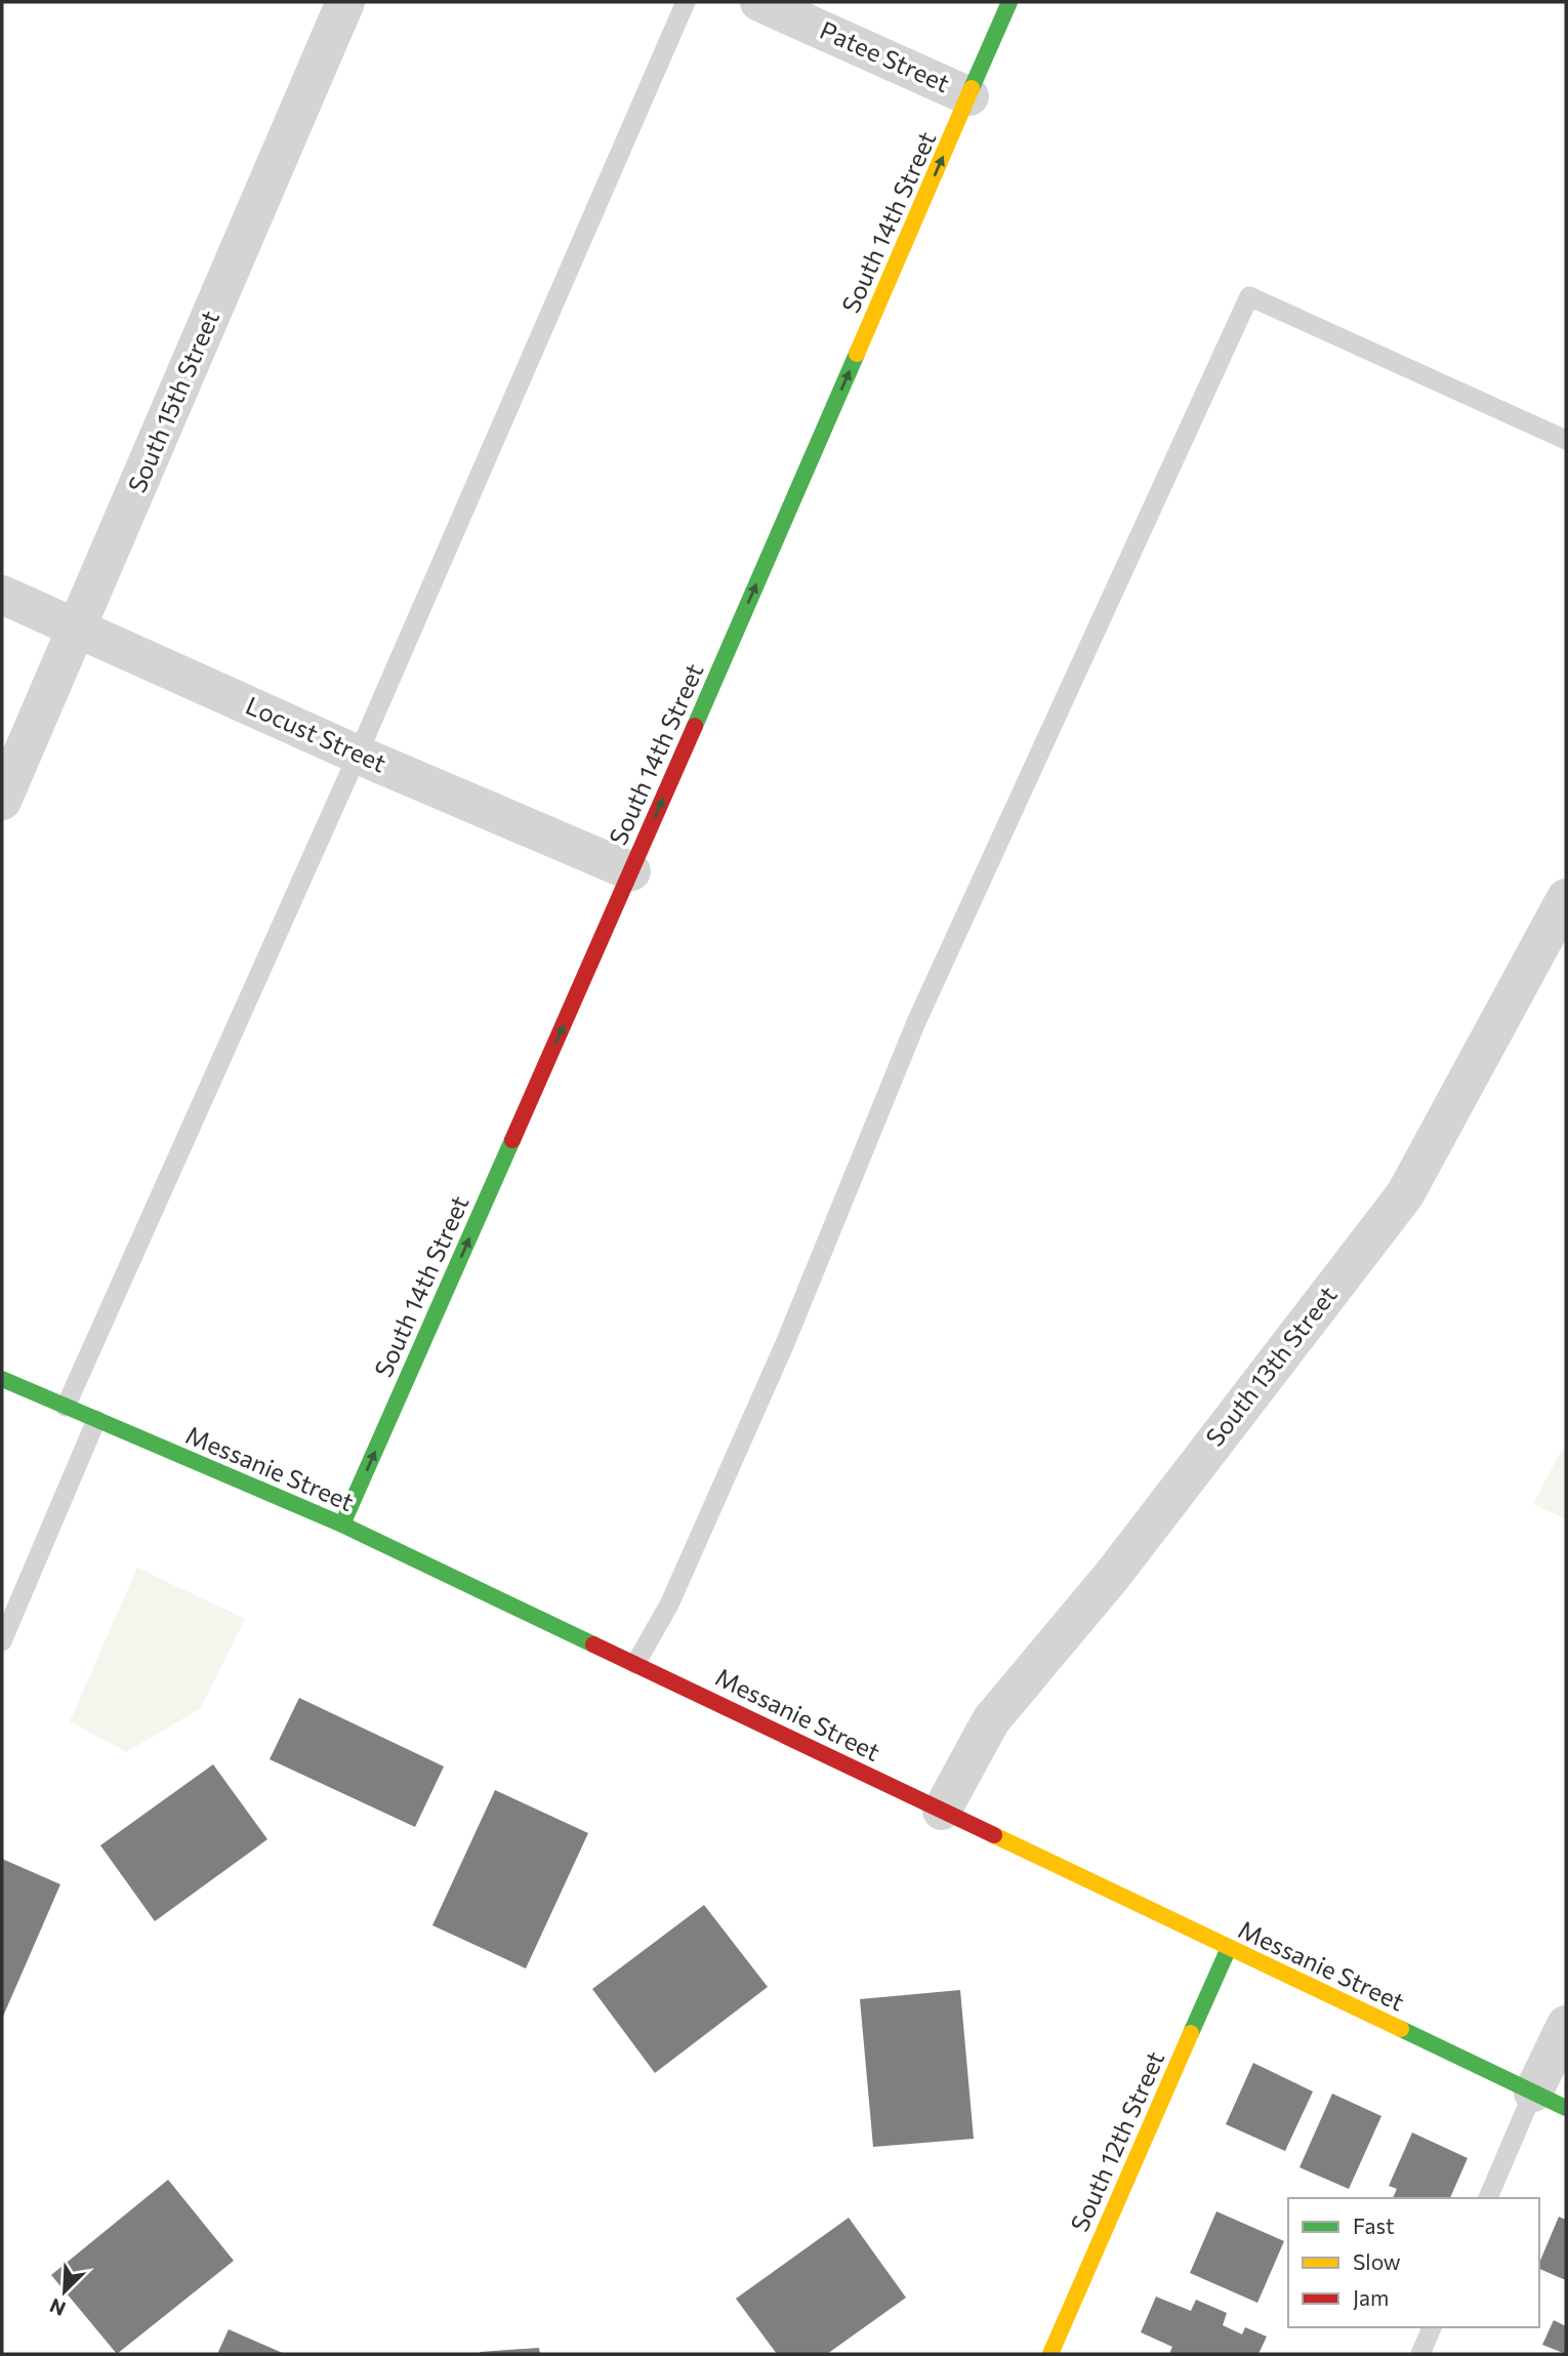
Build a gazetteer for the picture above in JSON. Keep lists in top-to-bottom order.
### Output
{
  "streets": {
    "street": [
      "Patee Street",
      "South 14th Street",
      "South 15th Street",
      "Locust Street",
      "South 13th Street",
      "Messanie Street",
      "South 12th Street"
    ]
  },
  "crossings": [
    ["Patee Street", "South 14th Street"],
    ["South 14th Street", "Locust Street"],
    ["South 14th Street", "Messanie Street"],
    ["South 15th Street", "Locust Street"],
    ["South 13th Street", "Messanie Street"],
    ["Messanie Street", "South 12th Street"]
  ],
  "one_way": ["South 14th Street"],
  "legend": ["Fast", "Slow", "Jam"],
  "north": "bottom left"
}
